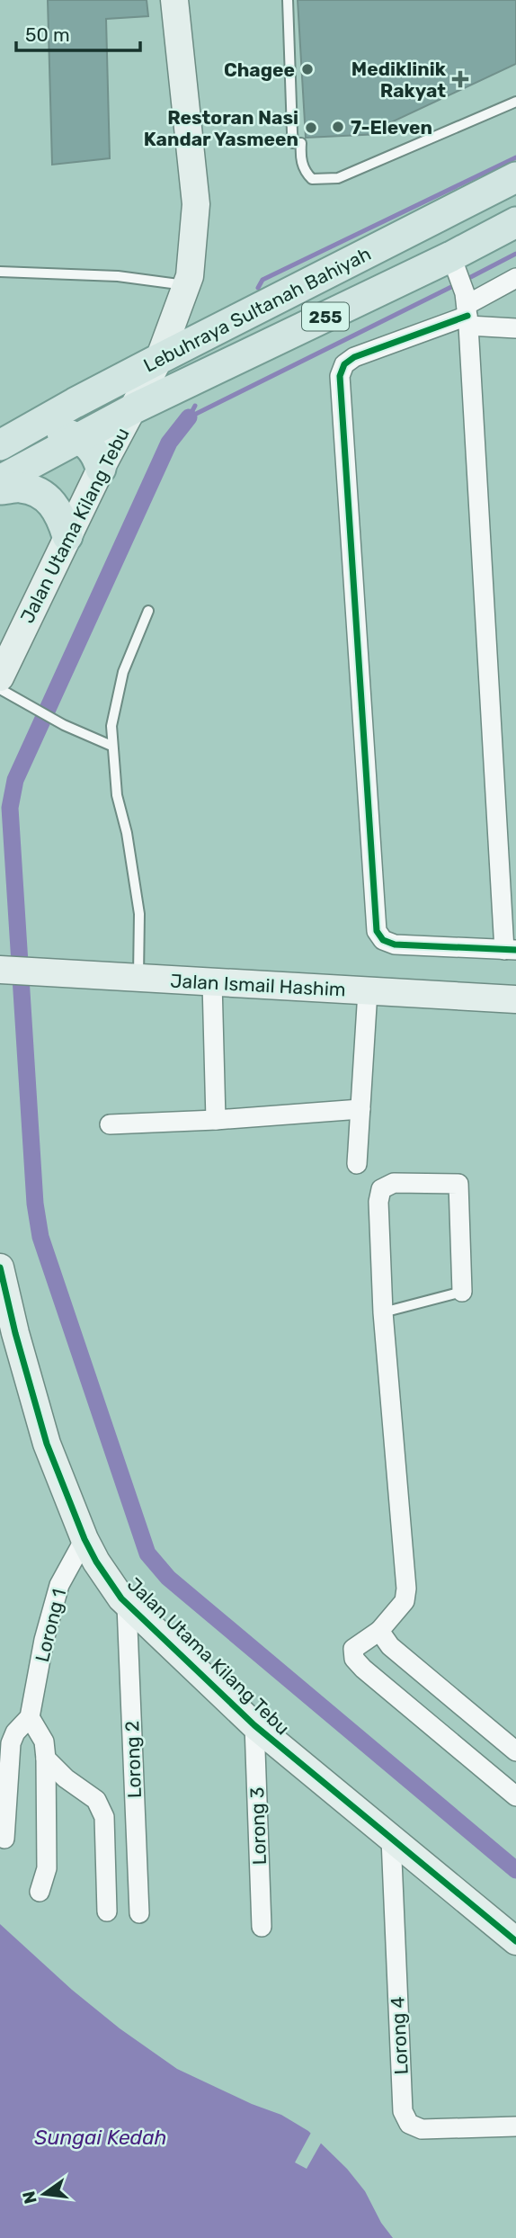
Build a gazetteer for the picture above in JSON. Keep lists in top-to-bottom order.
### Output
{
  "streets": {
    "main road": ["Lebuhraya Sultanah Bahiyah", "255"],
    "street": [
      "Jalan Utama Kilang Tebu",
      "Jalan Ismail Hashim",
      "Lorong 1",
      "Lorong 2",
      "Lorong 3",
      "Lorong 4"
    ]
  },
  "crossings": [
    ["Lebuhraya Sultanah Bahiyah", "Jalan Utama Kilang Tebu"],
    ["Jalan Utama Kilang Tebu", "Lorong 1"],
    ["Jalan Utama Kilang Tebu", "Lorong 2"],
    ["Jalan Utama Kilang Tebu", "Lorong 3"],
    ["Jalan Utama Kilang Tebu", "Lorong 4"]
  ],
  "water": ["Sungai Kedah"],
  "places": {
    "other": ["Chagee", "7-Eleven", "Restoran Nasi Kandar Yasmeen"],
    "health": ["Mediklinik Rakyat"]
  },
  "scale_bar": "50 m",
  "north": "left"
}
